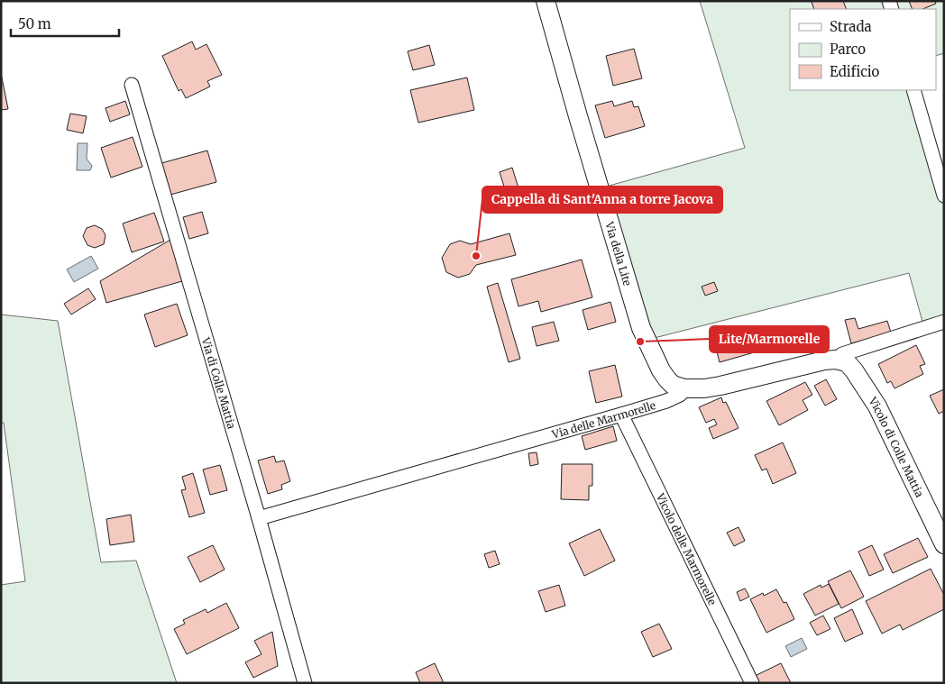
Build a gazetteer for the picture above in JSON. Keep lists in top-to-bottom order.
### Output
{
  "streets": {
    "street": [
      "Via della Lite",
      "Via di Colle Mattia",
      "Via delle Marmorelle",
      "Vicolo di Colle Mattia",
      "Vicolo delle Marmorelle"
    ]
  },
  "crossings": [
    ["Via della Lite", "Via delle Marmorelle"],
    ["Via di Colle Mattia", "Via delle Marmorelle"],
    ["Via delle Marmorelle", "Vicolo delle Marmorelle"]
  ],
  "places": ["Cappella di Sant'Anna a torre Jacova", "Lite/Marmorelle"],
  "legend": ["Strada", "Parco", "Edificio"],
  "scale_bar": "50 m"
}
